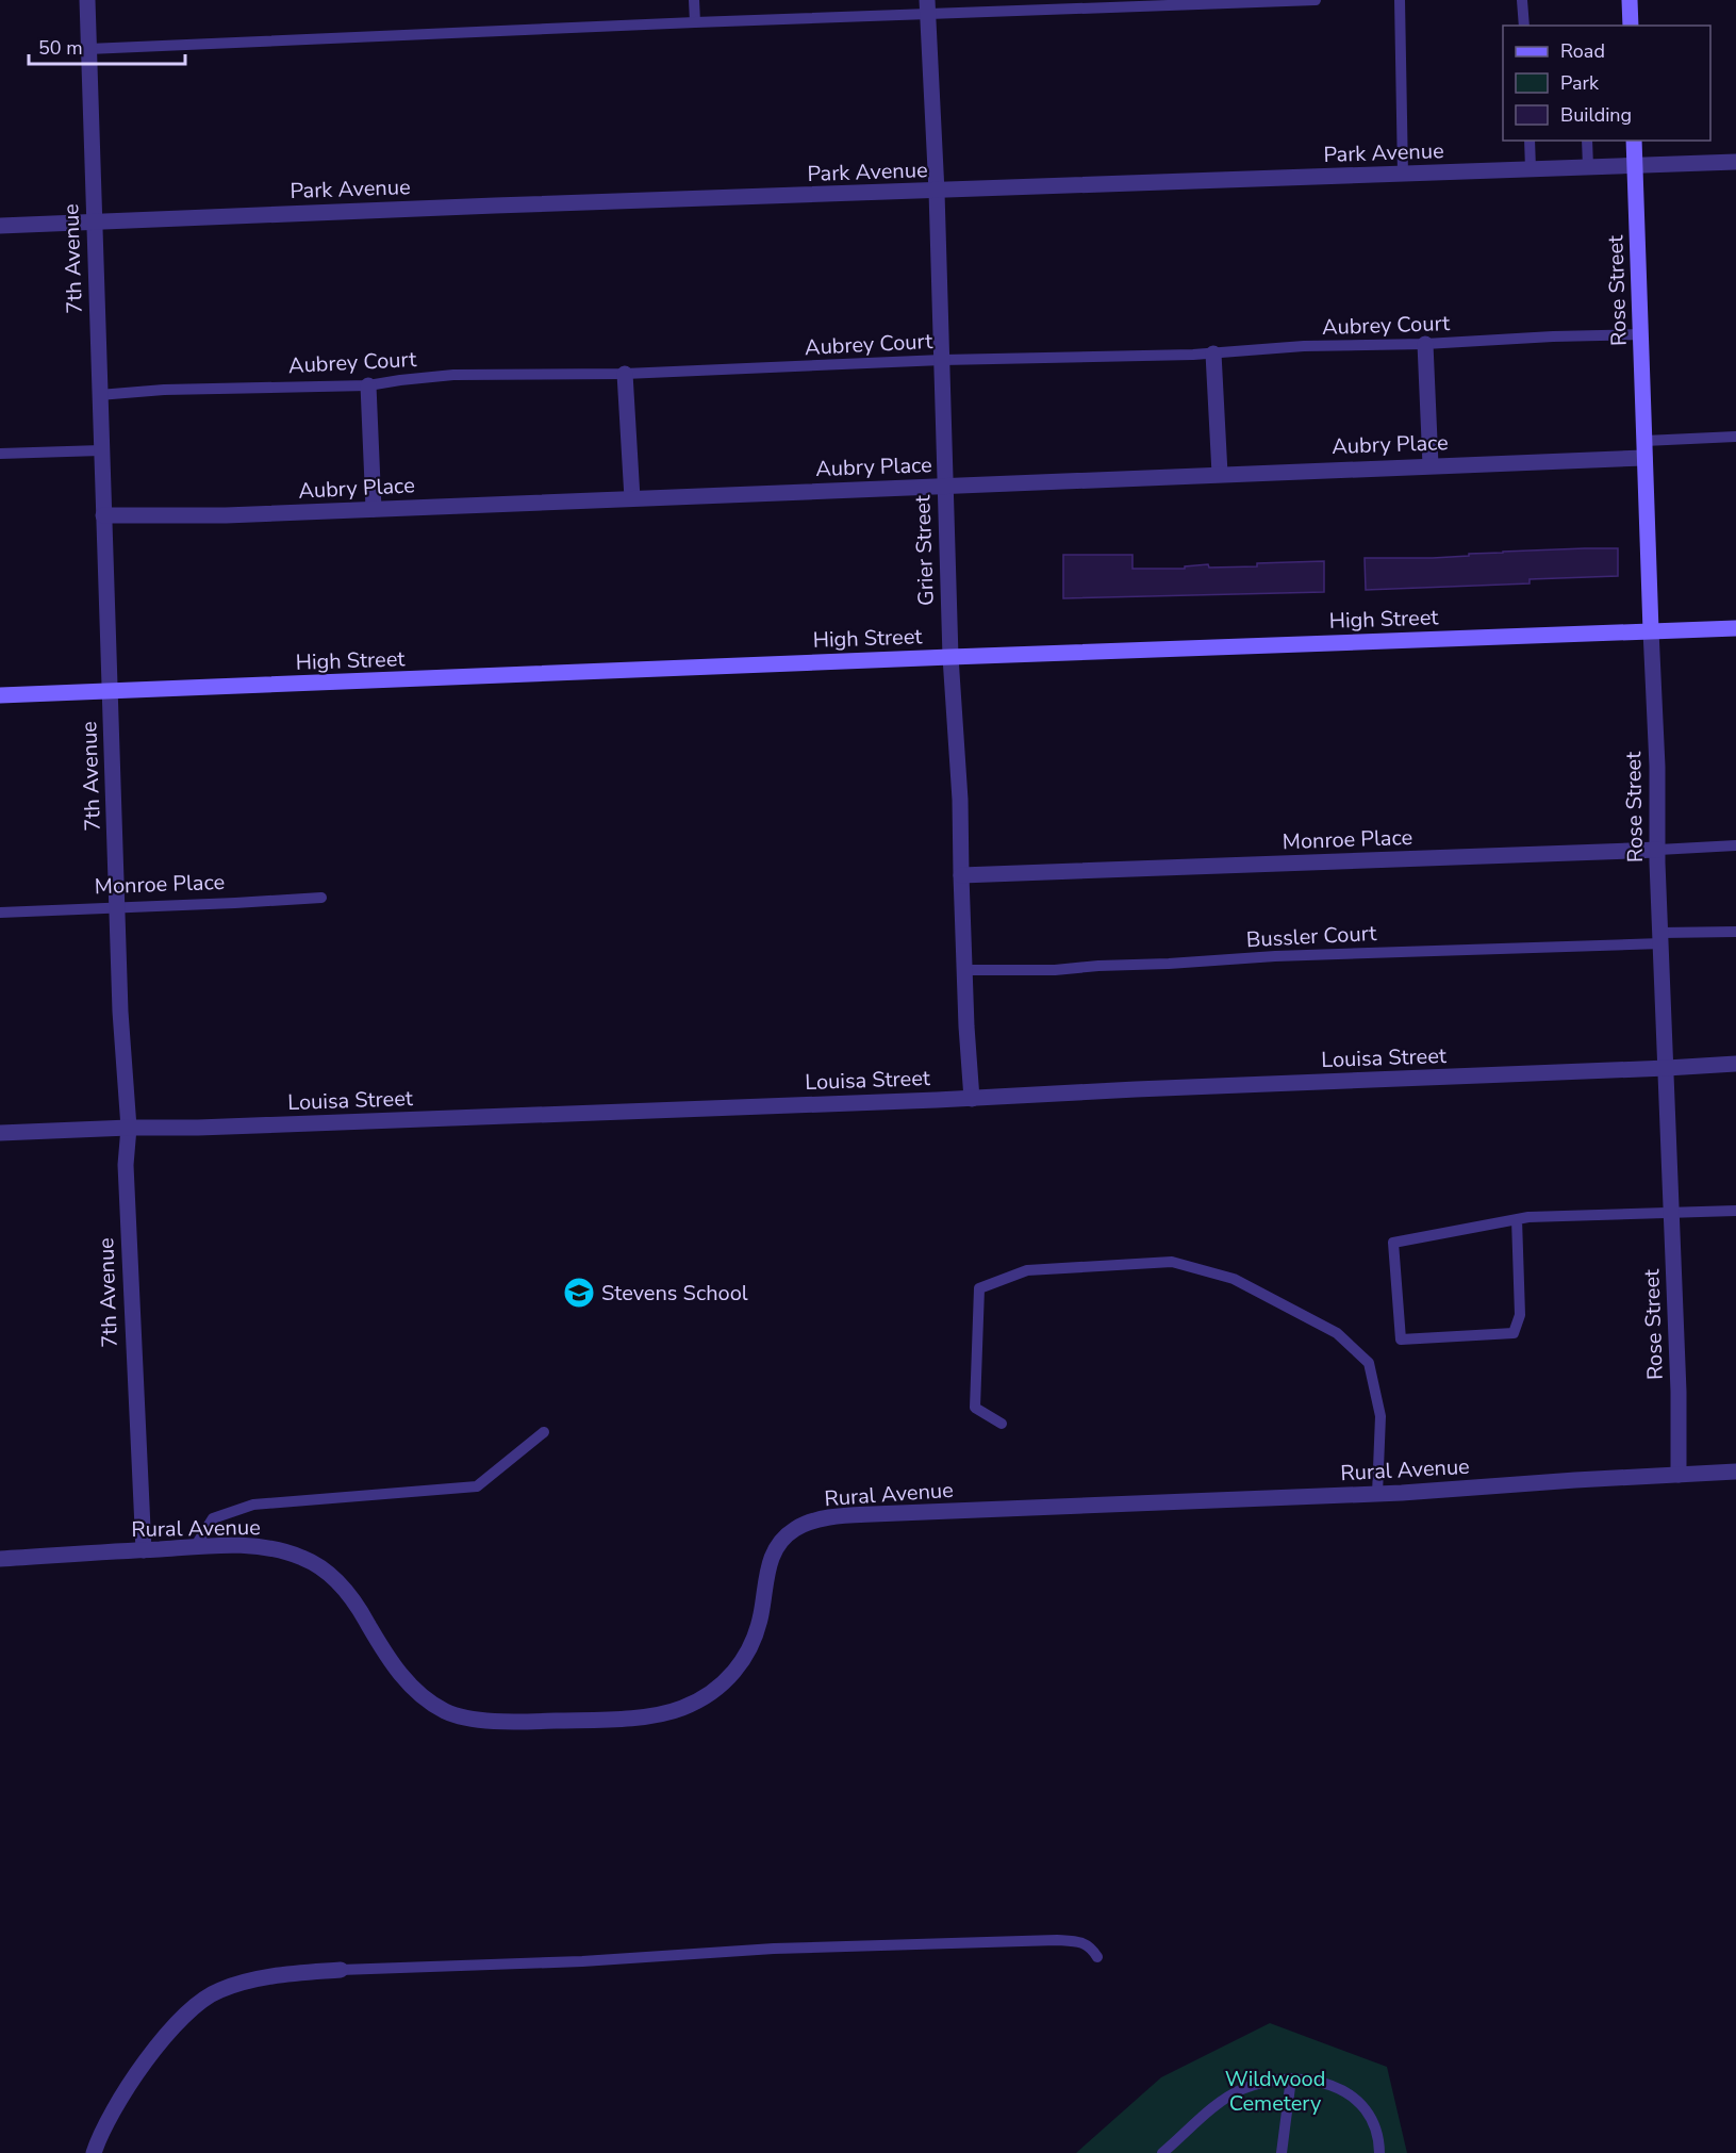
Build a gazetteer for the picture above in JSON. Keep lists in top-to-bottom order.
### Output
{
  "streets": {
    "main road": ["Rose Street", "High Street"],
    "street": [
      "Park Avenue",
      "7th Avenue",
      "Aubry Place",
      "Grier Street",
      "Monroe Place",
      "Louisa Street",
      "Rural Avenue"
    ],
    "lane": ["Aubrey Court", "Bussler Court"]
  },
  "crossings": [
    ["Park Avenue", "7th Avenue"],
    ["Park Avenue", "Rose Street"],
    ["Park Avenue", "Grier Street"],
    ["7th Avenue", "Aubrey Court"],
    ["7th Avenue", "Aubry Place"],
    ["7th Avenue", "High Street"],
    ["7th Avenue", "Monroe Place"],
    ["7th Avenue", "Louisa Street"],
    ["7th Avenue", "Rural Avenue"],
    ["Rose Street", "Aubrey Court"],
    ["Rose Street", "Aubry Place"],
    ["Rose Street", "High Street"],
    ["Rose Street", "Monroe Place"],
    ["Rose Street", "Bussler Court"],
    ["Rose Street", "Louisa Street"],
    ["Rose Street", "Rural Avenue"],
    ["Aubrey Court", "Grier Street"],
    ["Aubry Place", "Grier Street"],
    ["Grier Street", "High Street"],
    ["Grier Street", "Monroe Place"],
    ["Grier Street", "Bussler Court"],
    ["Grier Street", "Louisa Street"]
  ],
  "parks": ["Wildwood Cemetery"],
  "places": {
    "school or university": ["Stevens School"]
  },
  "legend": ["Road", "Park", "Building"],
  "scale_bar": "50 m"
}
